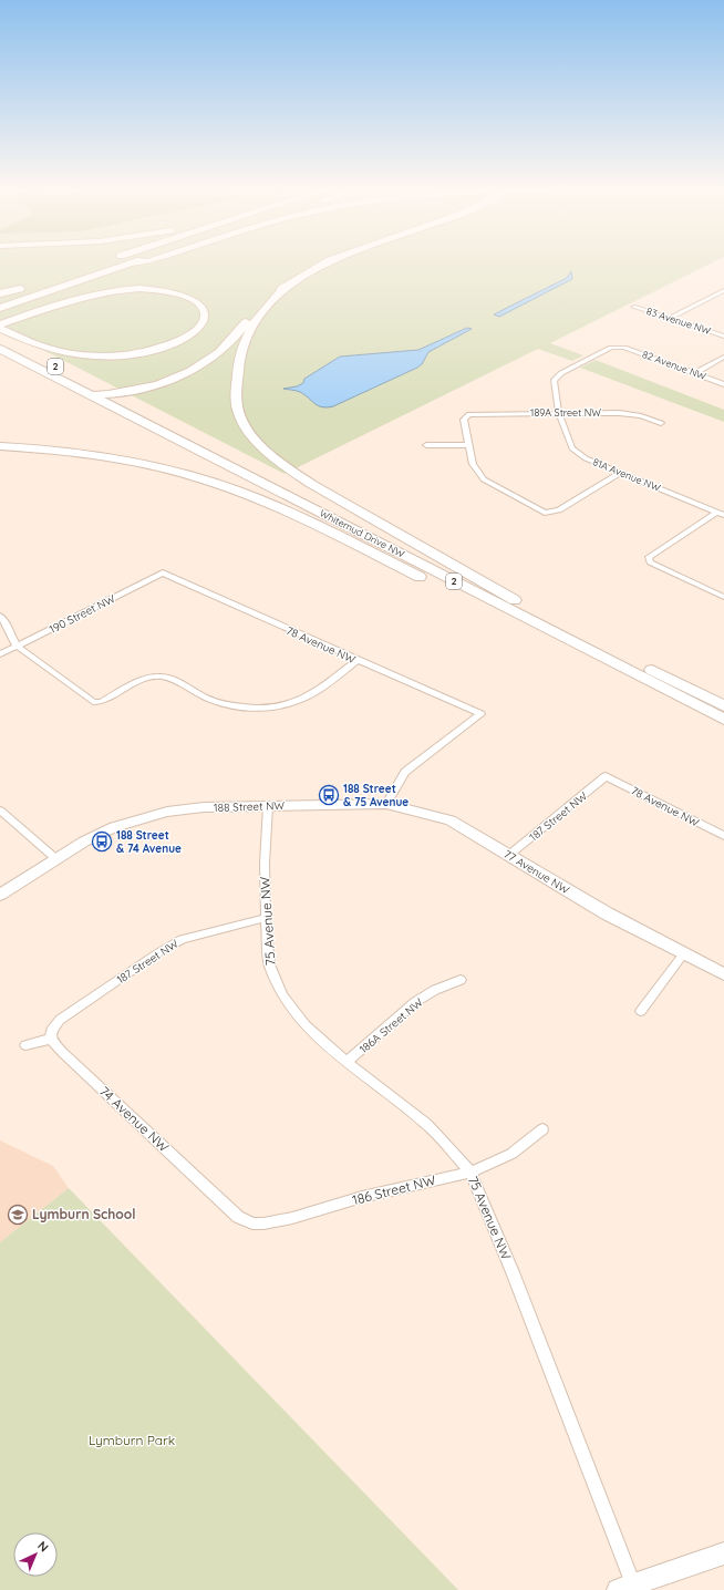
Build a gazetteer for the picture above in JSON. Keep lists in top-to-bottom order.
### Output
{
  "streets": {
    "highway": ["2", "Whitemud Drive NW"],
    "street": [
      "83 Avenue NW",
      "82 Avenue NW",
      "189A Street NW",
      "81A Avenue NW",
      "190 Street NW",
      "78 Avenue NW",
      "188 Street NW",
      "187 Street NW",
      "77 Avenue NW",
      "75 Avenue NW",
      "186A Street NW",
      "74 Avenue NW",
      "186 Street NW"
    ]
  },
  "crossings": [
    ["82 Avenue NW", "81A Avenue NW"],
    ["189A Street NW", "81A Avenue NW"],
    ["190 Street NW", "78 Avenue NW"],
    ["78 Avenue NW", "188 Street NW"],
    ["78 Avenue NW", "187 Street NW"],
    ["78 Avenue NW", "77 Avenue NW"],
    ["188 Street NW", "77 Avenue NW"],
    ["188 Street NW", "75 Avenue NW"],
    ["187 Street NW", "77 Avenue NW"],
    ["187 Street NW", "75 Avenue NW"],
    ["187 Street NW", "74 Avenue NW"],
    ["75 Avenue NW", "186A Street NW"],
    ["75 Avenue NW", "186 Street NW"],
    ["74 Avenue NW", "186 Street NW"]
  ],
  "parks": ["Lymburn Park"],
  "places": {
    "bus stop": ["188 Street & 75 Avenue", "188 Street & 74 Avenue"],
    "school or university": ["Lymburn School"]
  },
  "north": "top right"
}
